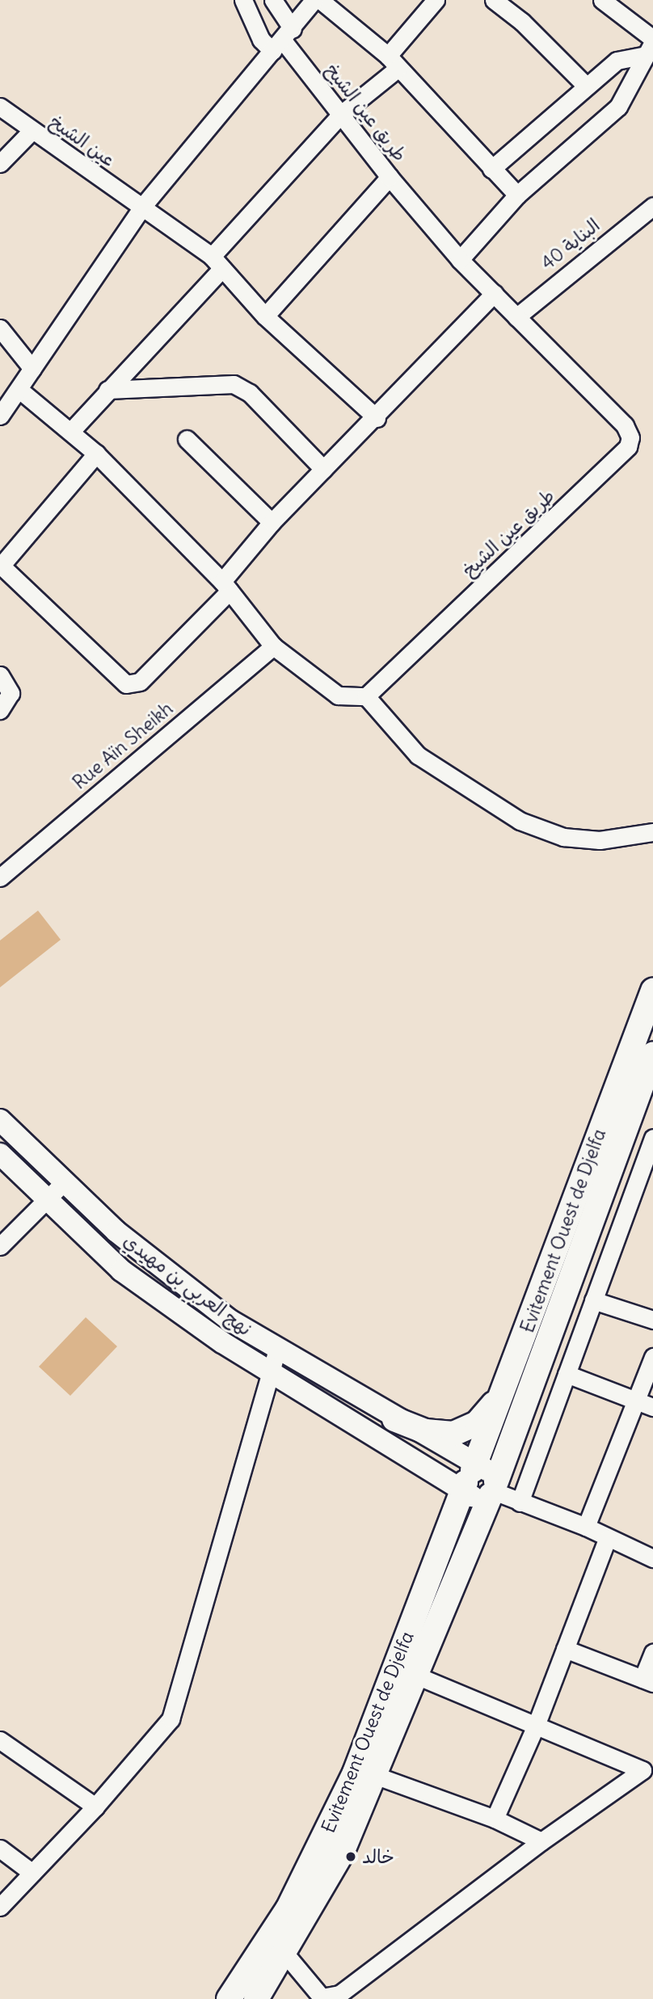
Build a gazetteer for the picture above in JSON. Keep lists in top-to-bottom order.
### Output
{
  "streets": {
    "highway": ["Evitement Ouest de Djelfa"],
    "main road": ["نهج العربي بن مهيدي"],
    "street": [
      "طريق عين الشيخ",
      "عين الشيخ",
      "البناية 40",
      "Rue Aïn Sheikh"
    ]
  },
  "crossings": [
    ["طريق عين الشيخ", "البناية 40"],
    ["Evitement Ouest de Djelfa", "نهج العربي بن مهيدي"]
  ],
  "places": ["خالد"]
}
